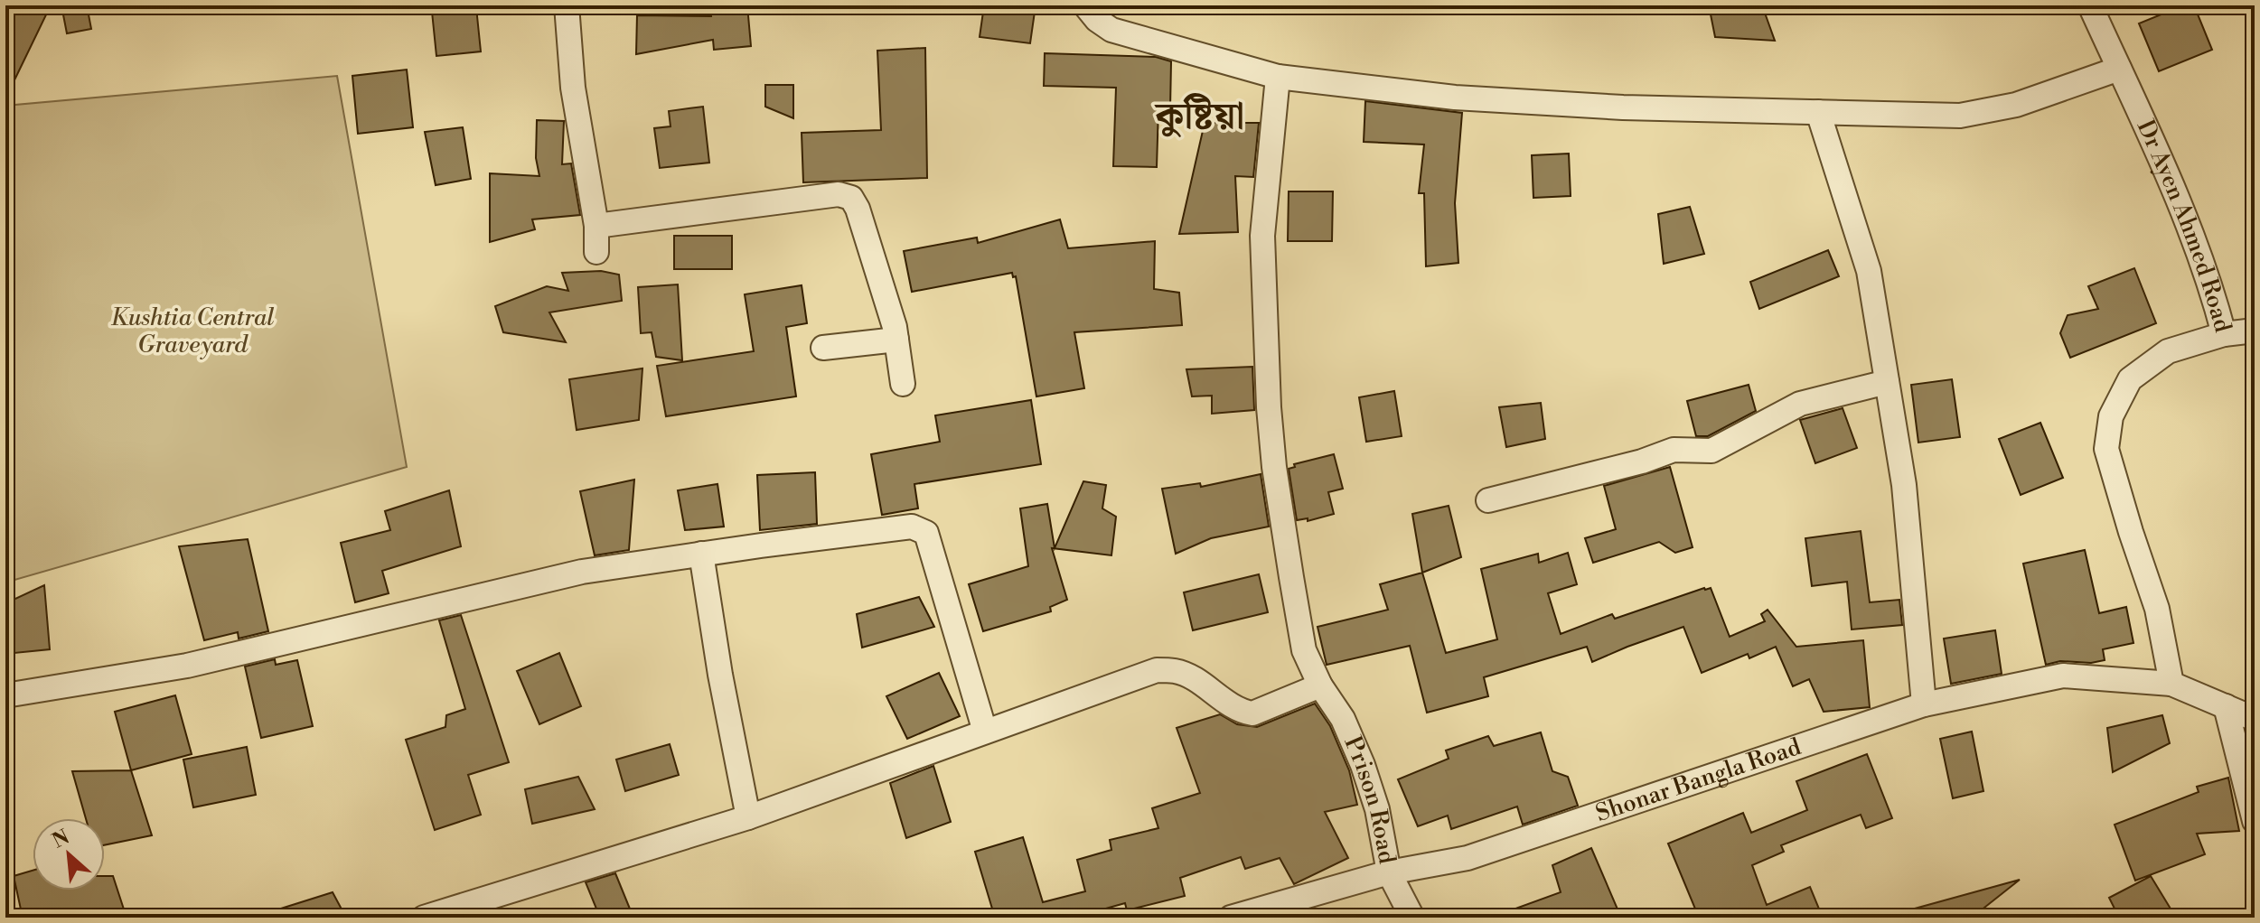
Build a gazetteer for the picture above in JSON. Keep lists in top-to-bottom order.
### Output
{
  "streets": {
    "street": ["Dr Ayen Ahmed Road", "Shonar Bangla Road", "Prison Road"]
  },
  "crossings": [
    ["Dr Ayen Ahmed Road", "Shonar Bangla Road"],
    ["Shonar Bangla Road", "Prison Road"]
  ],
  "districts": ["কুষ্টিয়া"],
  "parks": ["Kushtia Central Graveyard"],
  "north": "top left"
}
